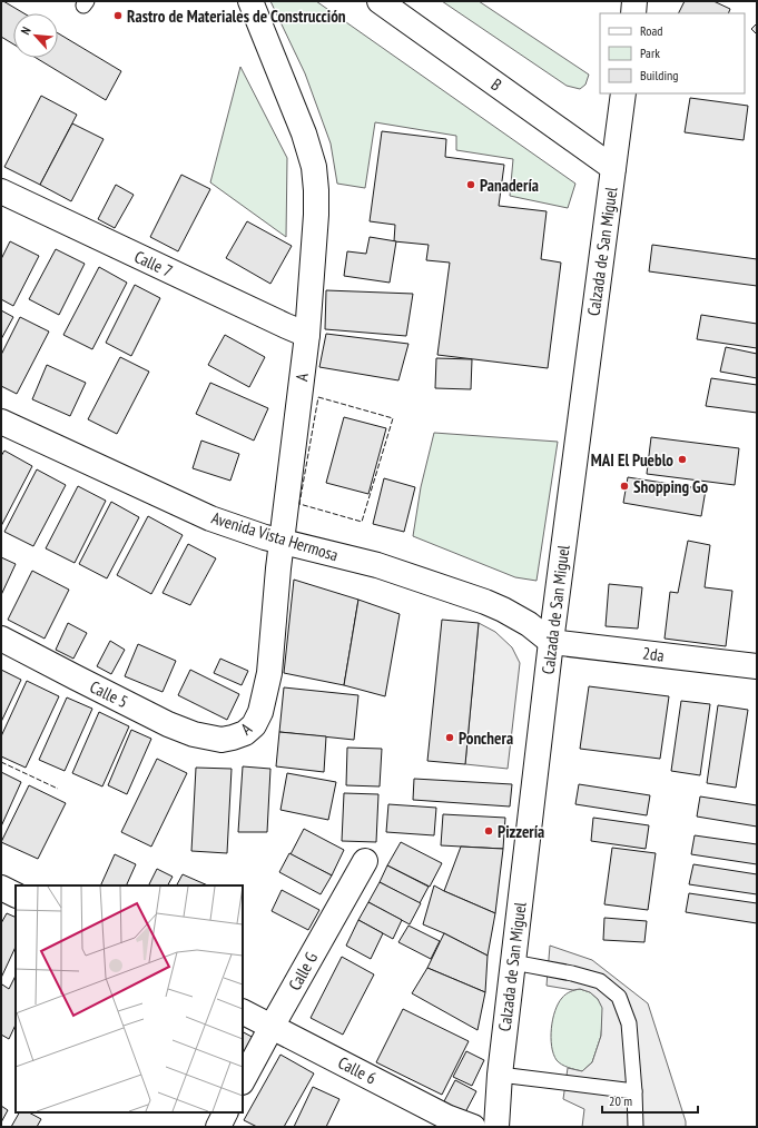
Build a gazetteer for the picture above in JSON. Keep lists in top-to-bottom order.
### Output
{
  "streets": {
    "street": [
      "B",
      "Calzada de San Miguel",
      "Calle 7",
      "A",
      "Avenida Vista Hermosa",
      "2da",
      "Calle 5",
      "Calle G",
      "Calle 6"
    ]
  },
  "crossings": [
    ["B", "Calzada de San Miguel"],
    ["Calzada de San Miguel", "Avenida Vista Hermosa"],
    ["Calzada de San Miguel", "2da"],
    ["Calle 7", "A"],
    ["A", "Avenida Vista Hermosa"],
    ["A", "Calle 5"],
    ["Avenida Vista Hermosa", "2da"],
    ["Calle G", "Calle 6"]
  ],
  "places": [
    "Rastro de Materiales de Construcción",
    "Panadería",
    "MAI El Pueblo",
    "Shopping Go",
    "Ponchera",
    "Pizzería"
  ],
  "legend": ["Road", "Park", "Building"],
  "scale_bar": "20 m",
  "north": "top left"
}
